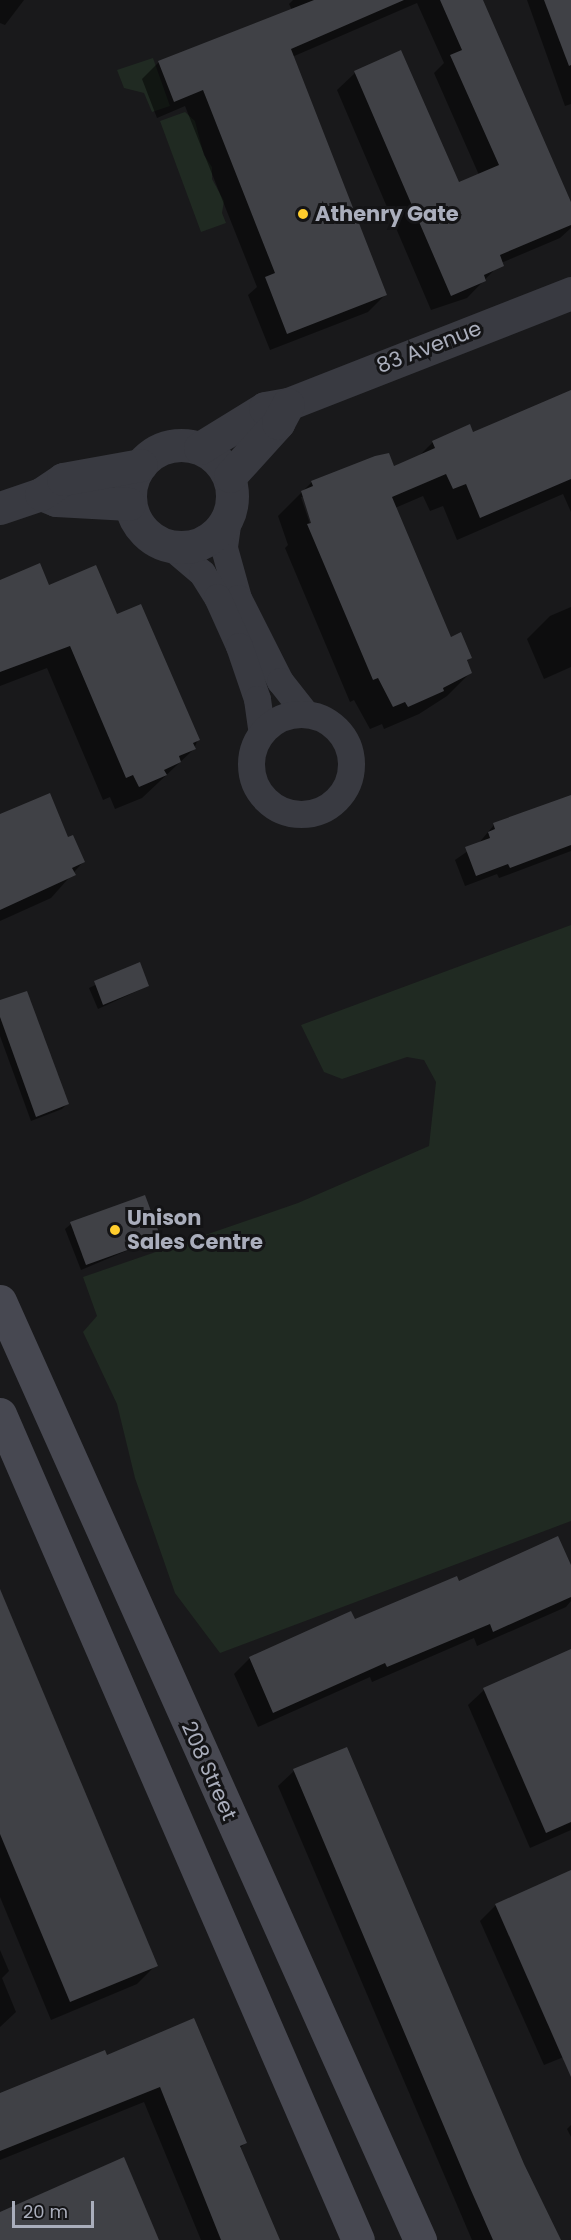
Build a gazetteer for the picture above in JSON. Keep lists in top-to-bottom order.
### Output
{
  "streets": {
    "main road": ["208 Street"],
    "street": ["83 Avenue"]
  },
  "places": ["Athenry Gate", "Unison Sales Centre"],
  "scale_bar": "20 m"
}
